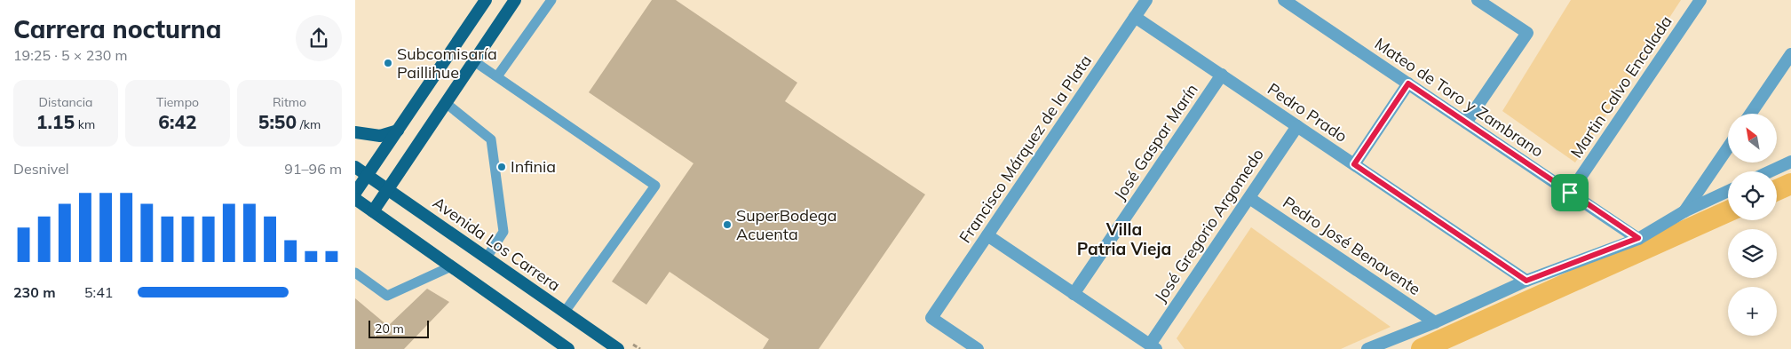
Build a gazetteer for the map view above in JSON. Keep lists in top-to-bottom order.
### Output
{
  "streets": {
    "main road": ["Avenida Los Carrera"],
    "street": [
      "Martin Calvo Encalada",
      "Mateo de Toro y Zambrano",
      "Pedro Prado",
      "José Gaspar Marín",
      "Francisco Márquez de la Plata",
      "José Gregorio Argomedo",
      "Pedro José Benavente"
    ]
  },
  "crossings": [
    ["Martin Calvo Encalada", "Mateo de Toro y Zambrano"],
    ["Pedro Prado", "José Gaspar Marín"],
    ["Pedro Prado", "Francisco Márquez de la Plata"],
    ["Pedro Prado", "José Gregorio Argomedo"],
    ["José Gregorio Argomedo", "Pedro José Benavente"]
  ],
  "districts": ["Villa Patria Vieja"],
  "places": ["Subcomisaría Paillihue", "Infinia", "SuperBodega Acuenta"],
  "scale_bar": "20 m",
  "north": "top left",
  "page": {
    "heading": ["Carrera nocturna", "19:25 · 5 × 230 m"],
    "stats": [
      ["Distancia", "1.15 km"],
      ["Tiempo", "6:42"],
      ["Ritmo", "5:50 /km"]
    ],
    "map_buttons": "+",
    "chart": ["Desnivel", "91–96 m"],
    "list": [
      {
        "name": "230 m",
        "note": "5:41"
      }
    ],
    "scale": "20 m"
  }
}
